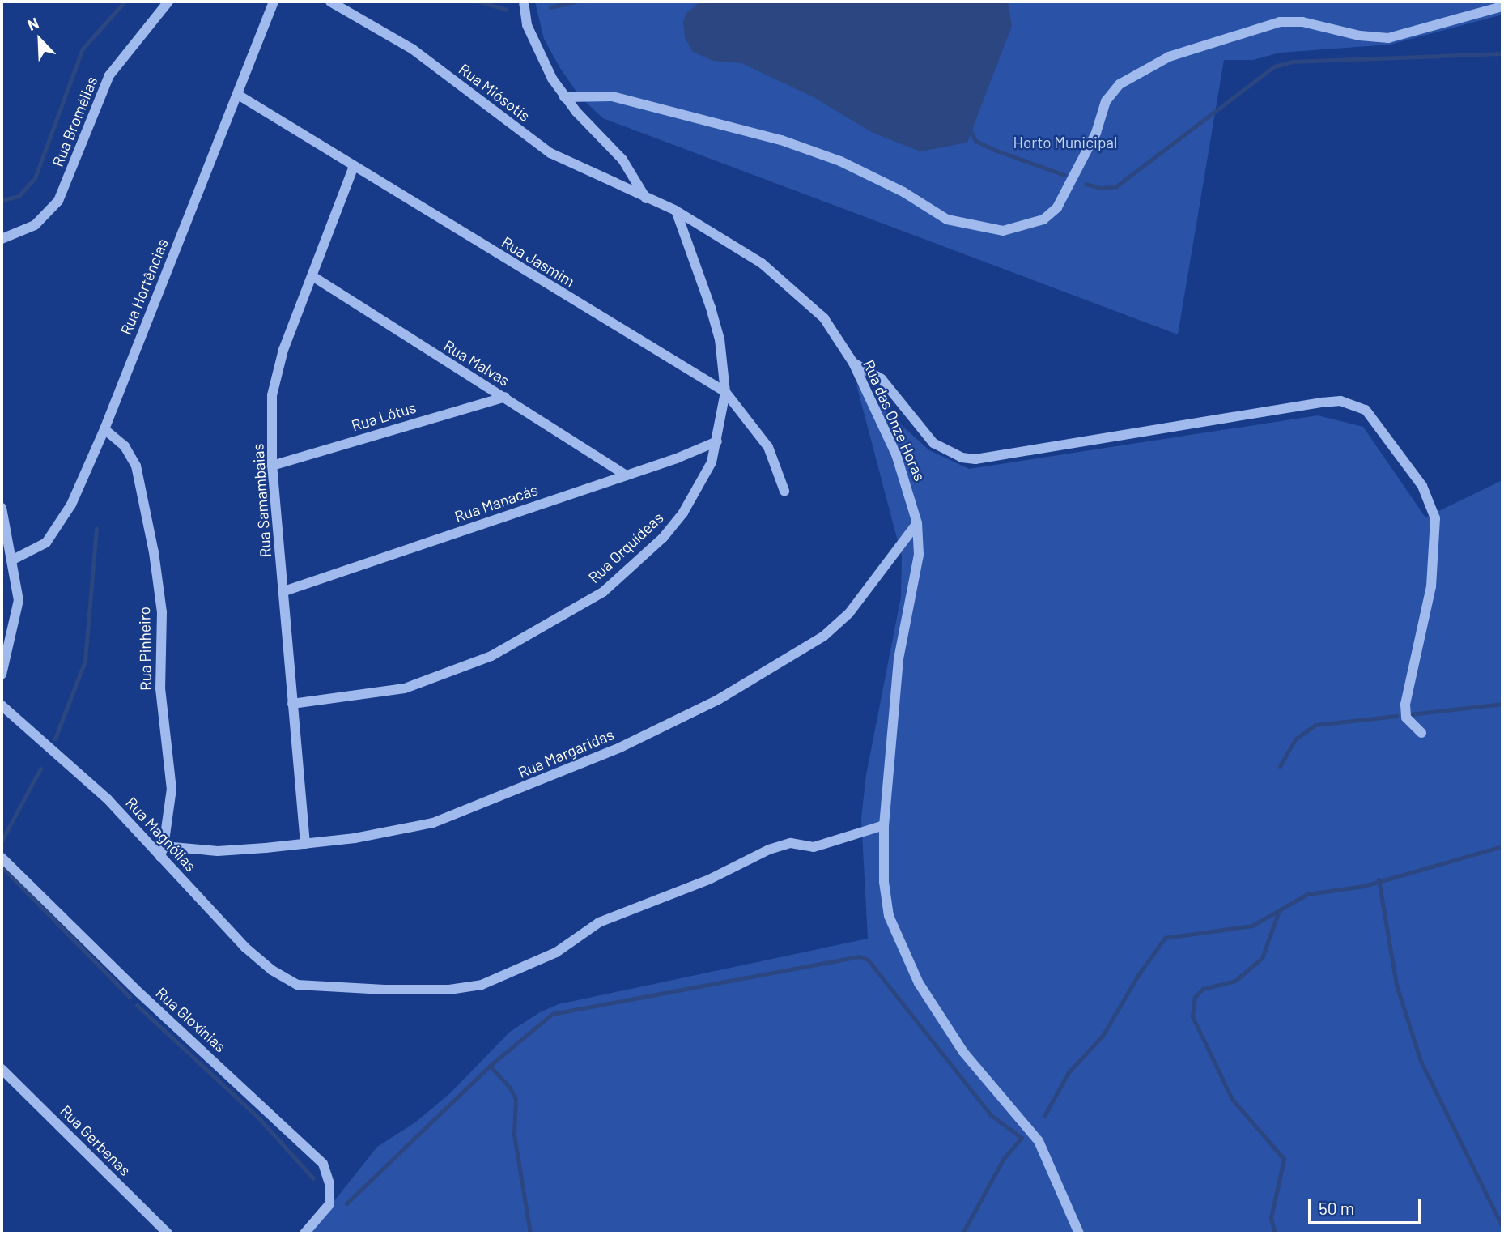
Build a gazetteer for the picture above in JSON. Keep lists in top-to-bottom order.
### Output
{
  "streets": {
    "street": [
      "Rua Miósotis",
      "Rua Bromélias",
      "Rua Jasmim",
      "Rua Hortências",
      "Rua Malvas",
      "Rua Lótus",
      "Rua das Onze Horas",
      "Rua Samambaias",
      "Rua Manacás",
      "Rua Orquídeas",
      "Rua Pinheiro",
      "Rua Margaridas",
      "Rua Magnólias",
      "Rua Gloxínias",
      "Rua Gerbenas"
    ]
  },
  "crossings": [
    ["Rua Jasmim", "Rua Hortências"],
    ["Rua Jasmim", "Rua Samambaias"],
    ["Rua Jasmim", "Rua Orquídeas"],
    ["Rua Hortências", "Rua Pinheiro"],
    ["Rua Malvas", "Rua Lótus"],
    ["Rua Malvas", "Rua Samambaias"],
    ["Rua Malvas", "Rua Manacás"],
    ["Rua Lótus", "Rua Samambaias"],
    ["Rua das Onze Horas", "Rua Orquídeas"],
    ["Rua das Onze Horas", "Rua Margaridas"],
    ["Rua das Onze Horas", "Rua Magnólias"],
    ["Rua Samambaias", "Rua Manacás"],
    ["Rua Samambaias", "Rua Orquídeas"],
    ["Rua Samambaias", "Rua Margaridas"],
    ["Rua Manacás", "Rua Orquídeas"],
    ["Rua Pinheiro", "Rua Margaridas"]
  ],
  "parks": ["Horto Municipal"],
  "scale_bar": "50 m",
  "north": "top left"
}
